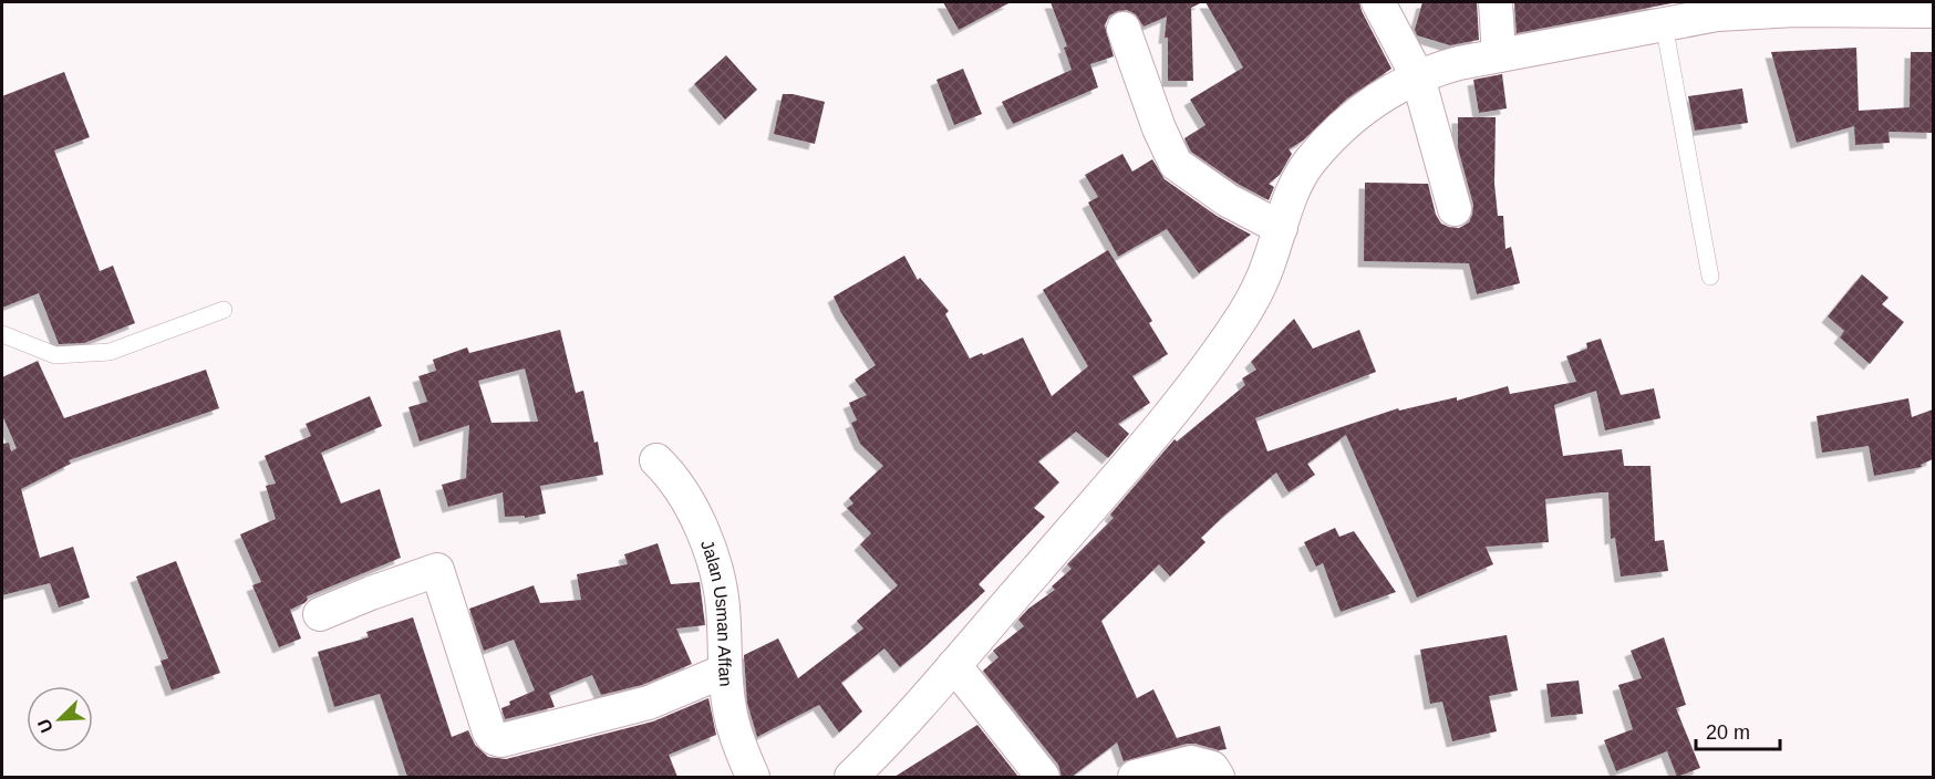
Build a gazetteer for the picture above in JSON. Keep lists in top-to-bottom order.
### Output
{
  "streets": {
    "street": ["Jalan Usman Affan"]
  },
  "scale_bar": "20 m",
  "north": "bottom left"
}
